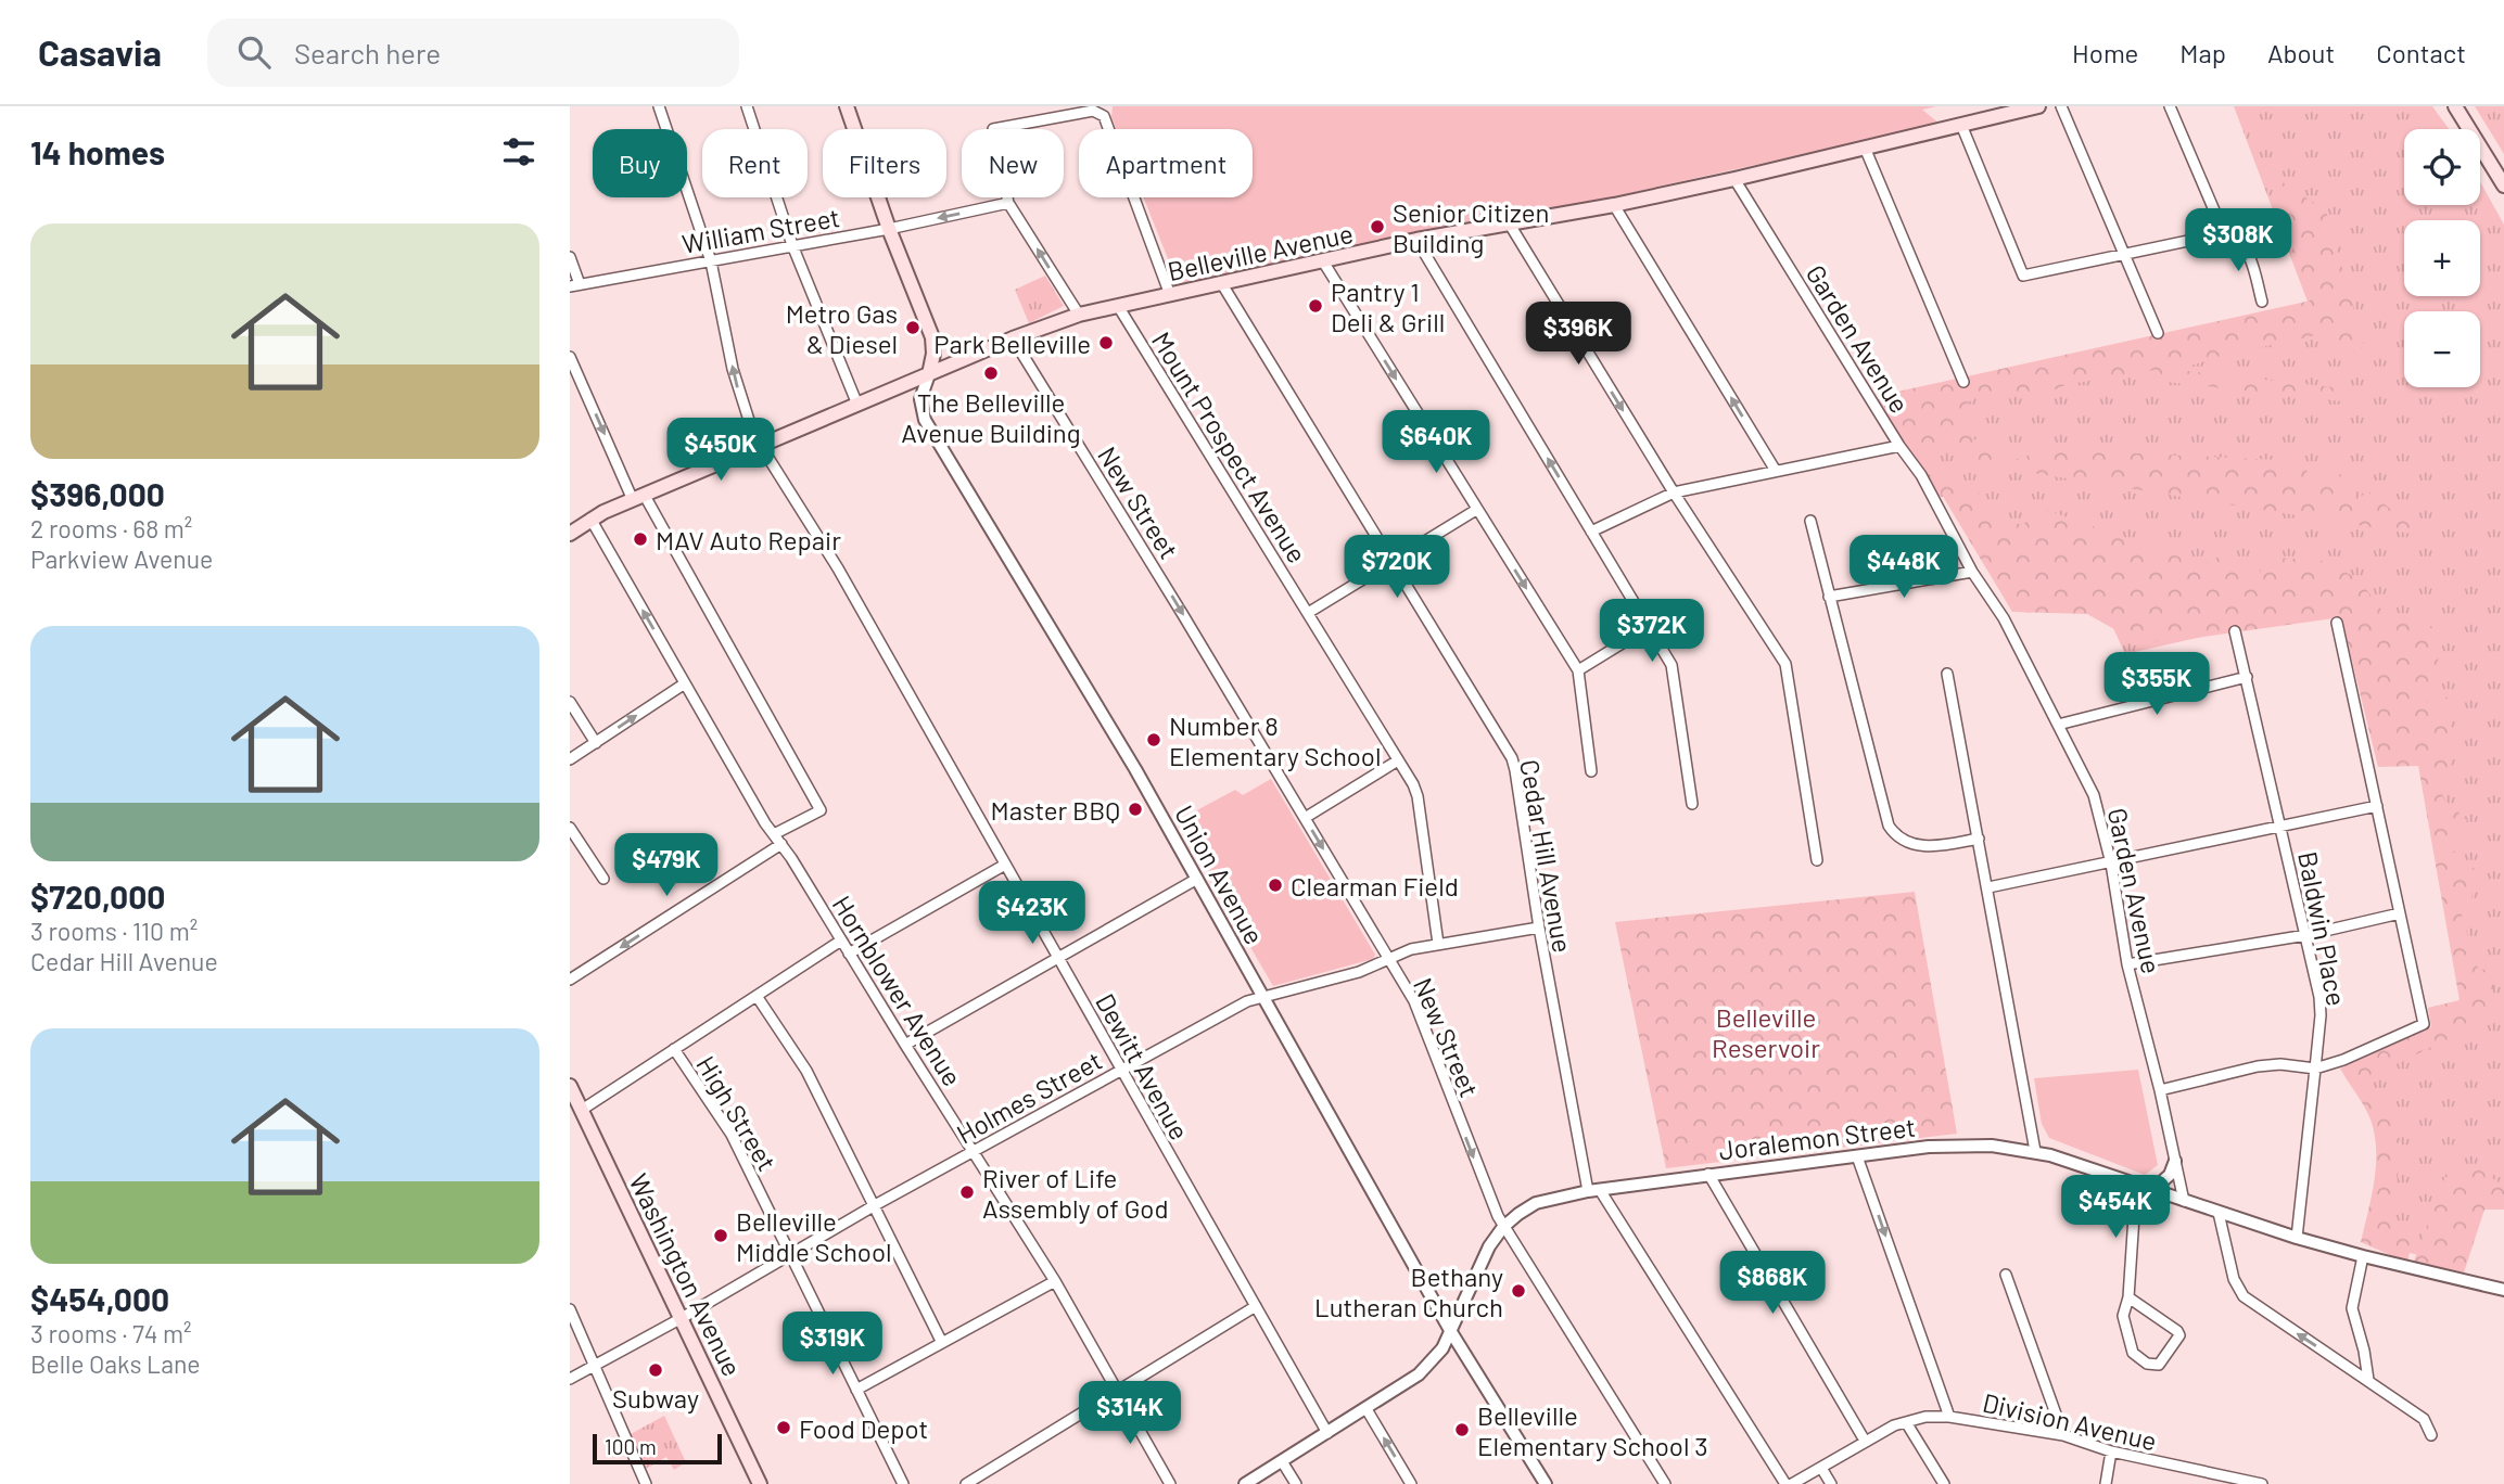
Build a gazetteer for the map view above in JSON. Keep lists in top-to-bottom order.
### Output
{
  "streets": {
    "main road": ["Belleville Avenue", "Union Avenue", "Washington Avenue"],
    "street": [
      "William Street",
      "Garden Avenue",
      "Mount Prospect Avenue",
      "New Street",
      "Cedar Hill Avenue",
      "Baldwin Place",
      "Hornblower Avenue",
      "Dewitt Avenue",
      "Holmes Street",
      "High Street",
      "Joralemon Street",
      "Division Avenue"
    ]
  },
  "crossings": [
    ["William Street", "Union Avenue"],
    ["William Street", "Dewitt Avenue"],
    ["Belleville Avenue", "Garden Avenue"],
    ["Belleville Avenue", "Mount Prospect Avenue"],
    ["Belleville Avenue", "New Street"],
    ["Belleville Avenue", "Cedar Hill Avenue"],
    ["Belleville Avenue", "Union Avenue"],
    ["Belleville Avenue", "Hornblower Avenue"],
    ["Belleville Avenue", "Dewitt Avenue"],
    ["Garden Avenue", "Joralemon Street"],
    ["Mount Prospect Avenue", "Holmes Street"],
    ["New Street", "Holmes Street"],
    ["New Street", "Joralemon Street"],
    ["Cedar Hill Avenue", "Holmes Street"],
    ["Cedar Hill Avenue", "Joralemon Street"],
    ["Union Avenue", "Holmes Street"],
    ["Union Avenue", "Joralemon Street"],
    ["Baldwin Place", "Joralemon Street"],
    ["Hornblower Avenue", "Holmes Street"],
    ["Dewitt Avenue", "Holmes Street"],
    ["Dewitt Avenue", "Joralemon Street"],
    ["Holmes Street", "High Street"],
    ["Holmes Street", "Washington Avenue"]
  ],
  "one_way": ["New Street"],
  "parks": ["Belleville Reservoir"],
  "places": [
    "Senior Citizen Building",
    "Pantry 1 Deli & Grill",
    "Metro Gas & Diesel",
    "Park Belleville",
    "The Belleville Avenue Building",
    "MAV Auto Repair",
    "Number 8 Elementary School",
    "Master BBQ",
    "Clearman Field",
    "River of Life Assembly of God",
    "Belleville Middle School",
    "Bethany Lutheran Church",
    "Subway",
    "Food Depot",
    "Belleville Elementary School 3"
  ],
  "scale_bar": "100 m",
  "page": {
    "header": "Casavia",
    "search": "Search here",
    "nav": [
      "Home",
      "Map",
      "About",
      "Contact"
    ],
    "heading": "14 homes",
    "map_buttons": ["+", "−"],
    "chip": [
      "Buy",
      "Rent",
      "Filters",
      "New",
      "Apartment"
    ],
    "list": [
      {
        "name": "$396,000",
        "note": "2 rooms · 68 m² · Parkview Avenue"
      },
      {
        "name": "$720,000",
        "note": "3 rooms · 110 m² · Cedar Hill Avenue"
      },
      {
        "name": "$454,000",
        "note": "3 rooms · 74 m² · Belle Oaks Lane"
      }
    ],
    "price": [
      "$308K",
      "$396K",
      "$640K",
      "$450K",
      "$720K",
      "$448K",
      "$372K",
      "$355K",
      "$479K",
      "$423K",
      "$454K",
      "$868K",
      "$319K",
      "$314K"
    ],
    "scale": "100 m"
  }
}
